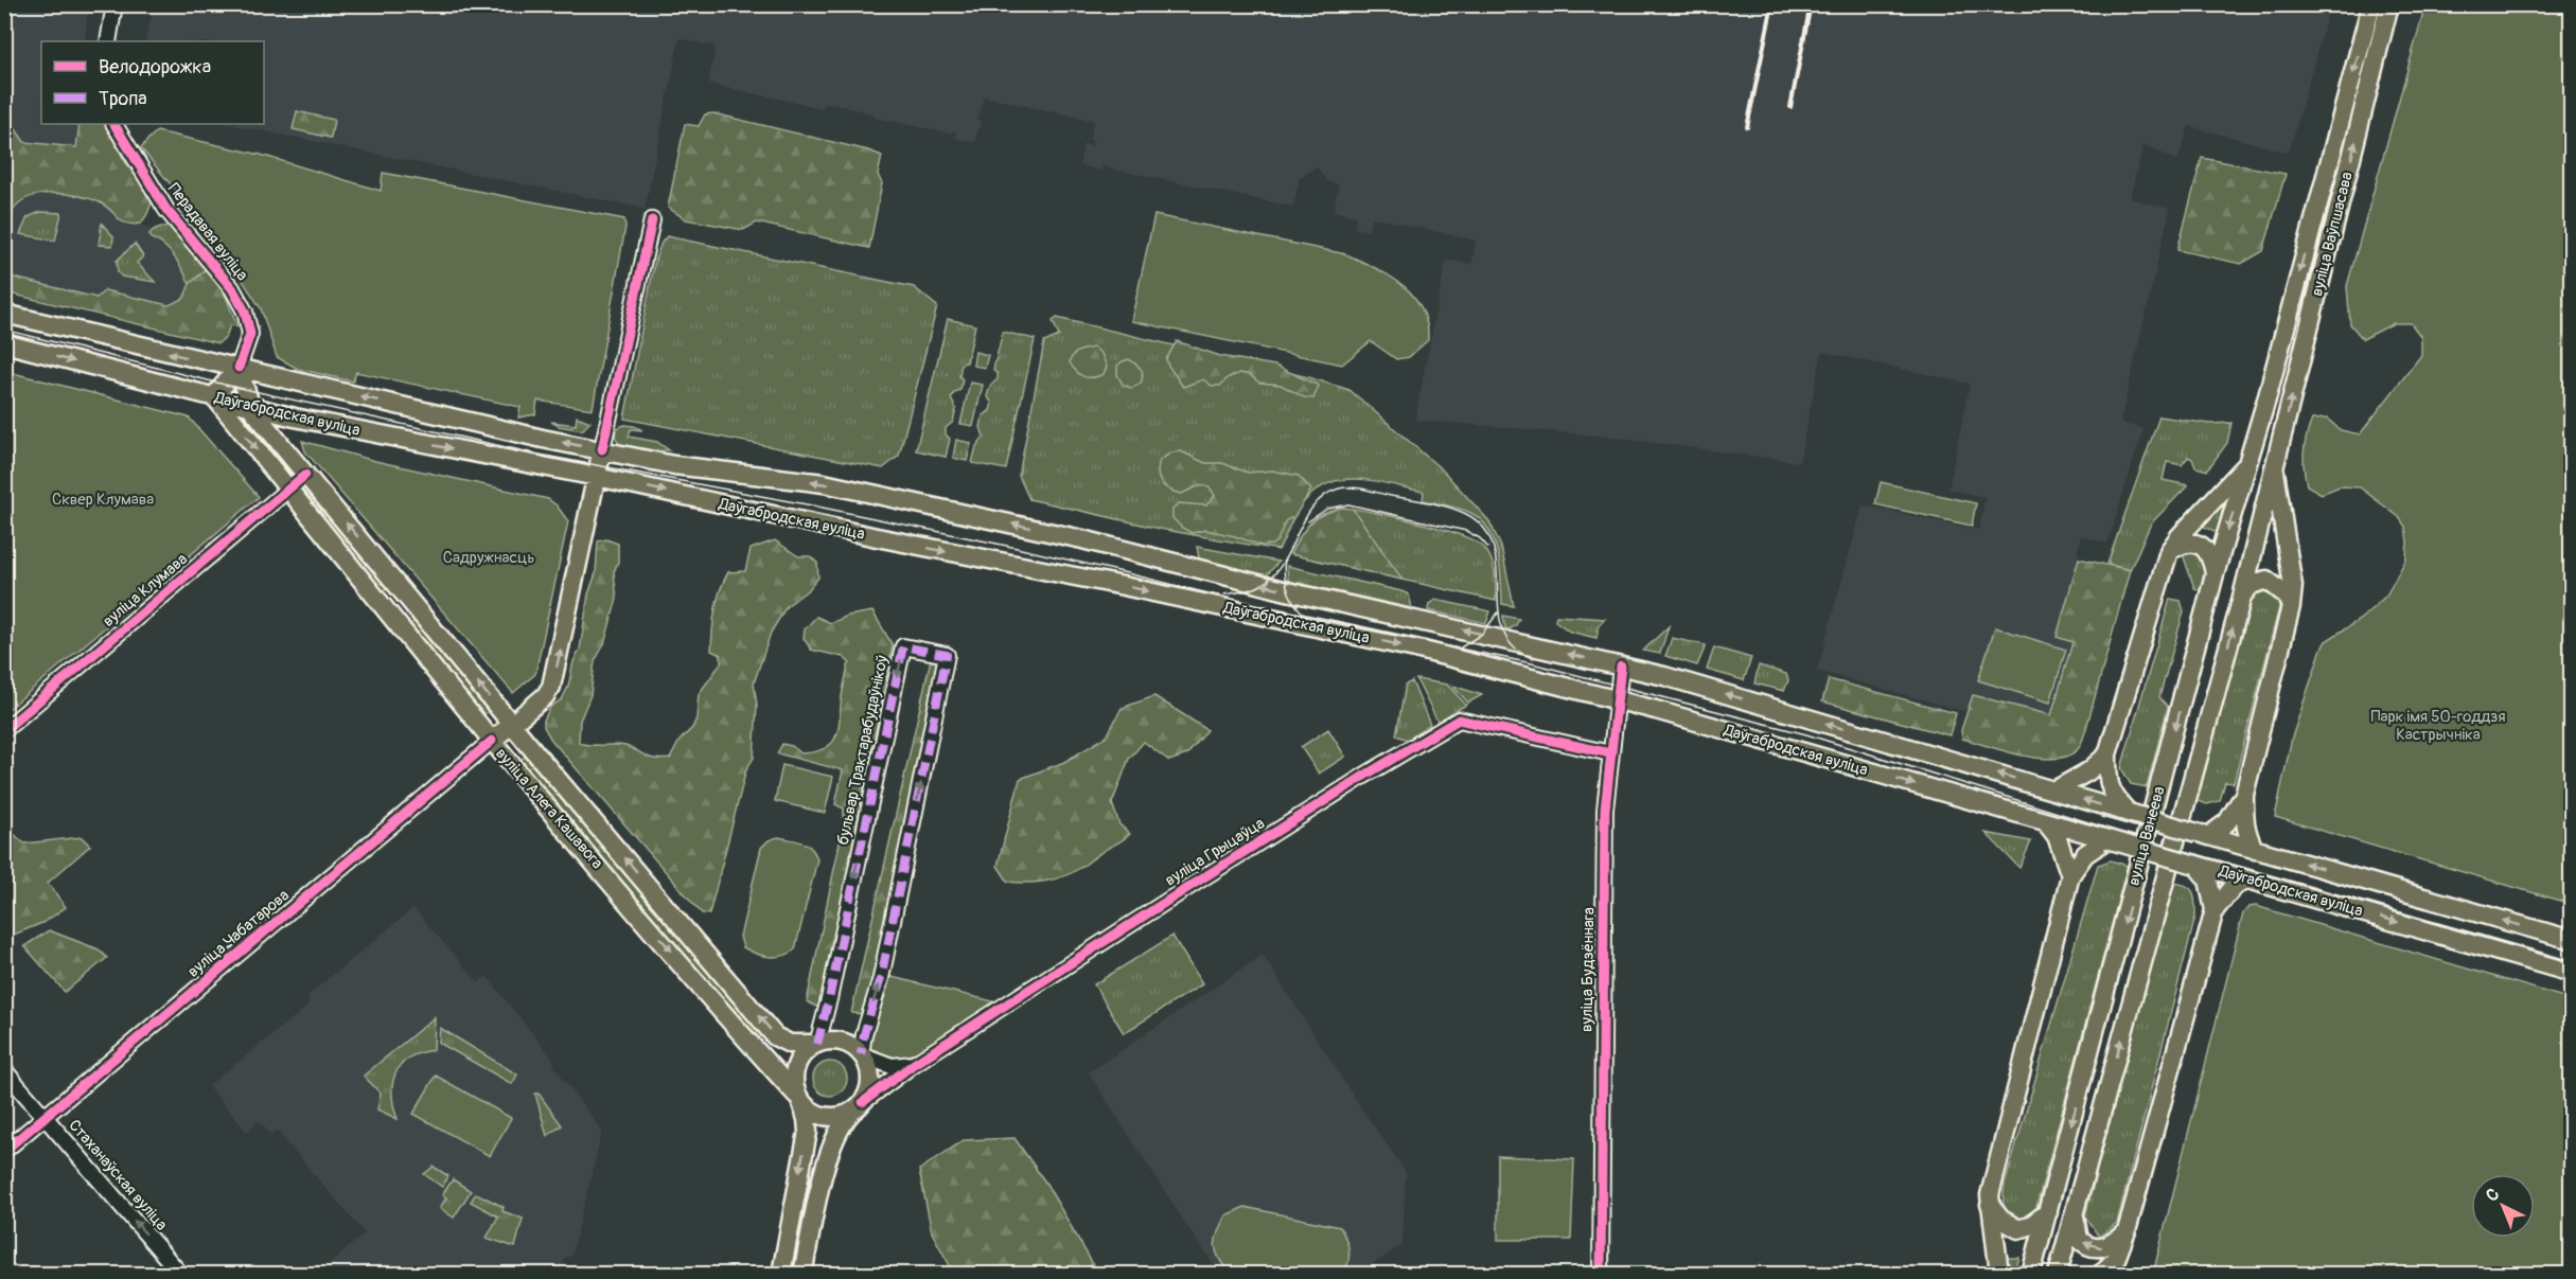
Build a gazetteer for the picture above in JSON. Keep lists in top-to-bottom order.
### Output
{
  "streets": {
    "main road": [
      "Перадавая вуліца",
      "вуліца Ваўпшасава",
      "Даўгабродская вуліца",
      "вуліца Алега Кашавога",
      "вуліца Ванеева",
      "вуліца Чабатарова"
    ],
    "street": [
      "вуліца Клумава",
      "бульвар Трактарабудаўнікоў",
      "вуліца Грыцаўца",
      "вуліца Будзённага",
      "Стаханаўская вуліца"
    ]
  },
  "crossings": [
    ["Перадавая вуліца", "Даўгабродская вуліца"],
    ["Перадавая вуліца", "вуліца Алега Кашавога"],
    ["вуліца Ваўпшасава", "вуліца Ванеева"],
    ["Даўгабродская вуліца", "вуліца Алега Кашавога"],
    ["Даўгабродская вуліца", "вуліца Чабатарова"],
    ["Даўгабродская вуліца", "вуліца Будзённага"],
    ["вуліца Клумава", "вуліца Алега Кашавога"],
    ["бульвар Трактарабудаўнікоў", "вуліца Алега Кашавога"],
    ["бульвар Трактарабудаўнікоў", "вуліца Грыцаўца"],
    ["вуліца Алега Кашавога", "вуліца Грыцаўца"],
    ["вуліца Алега Кашавога", "вуліца Чабатарова"],
    ["вуліца Грыцаўца", "вуліца Будзённага"],
    ["вуліца Чабатарова", "Стаханаўская вуліца"]
  ],
  "one_way": ["Стаханаўская вуліца"],
  "parks": ["Сквер Клумава", "Садружнасць", "Парк імя 50-годдзя Кастрычніка"],
  "legend": ["Велодорожка", "Тропа"],
  "north": "top left"
}
